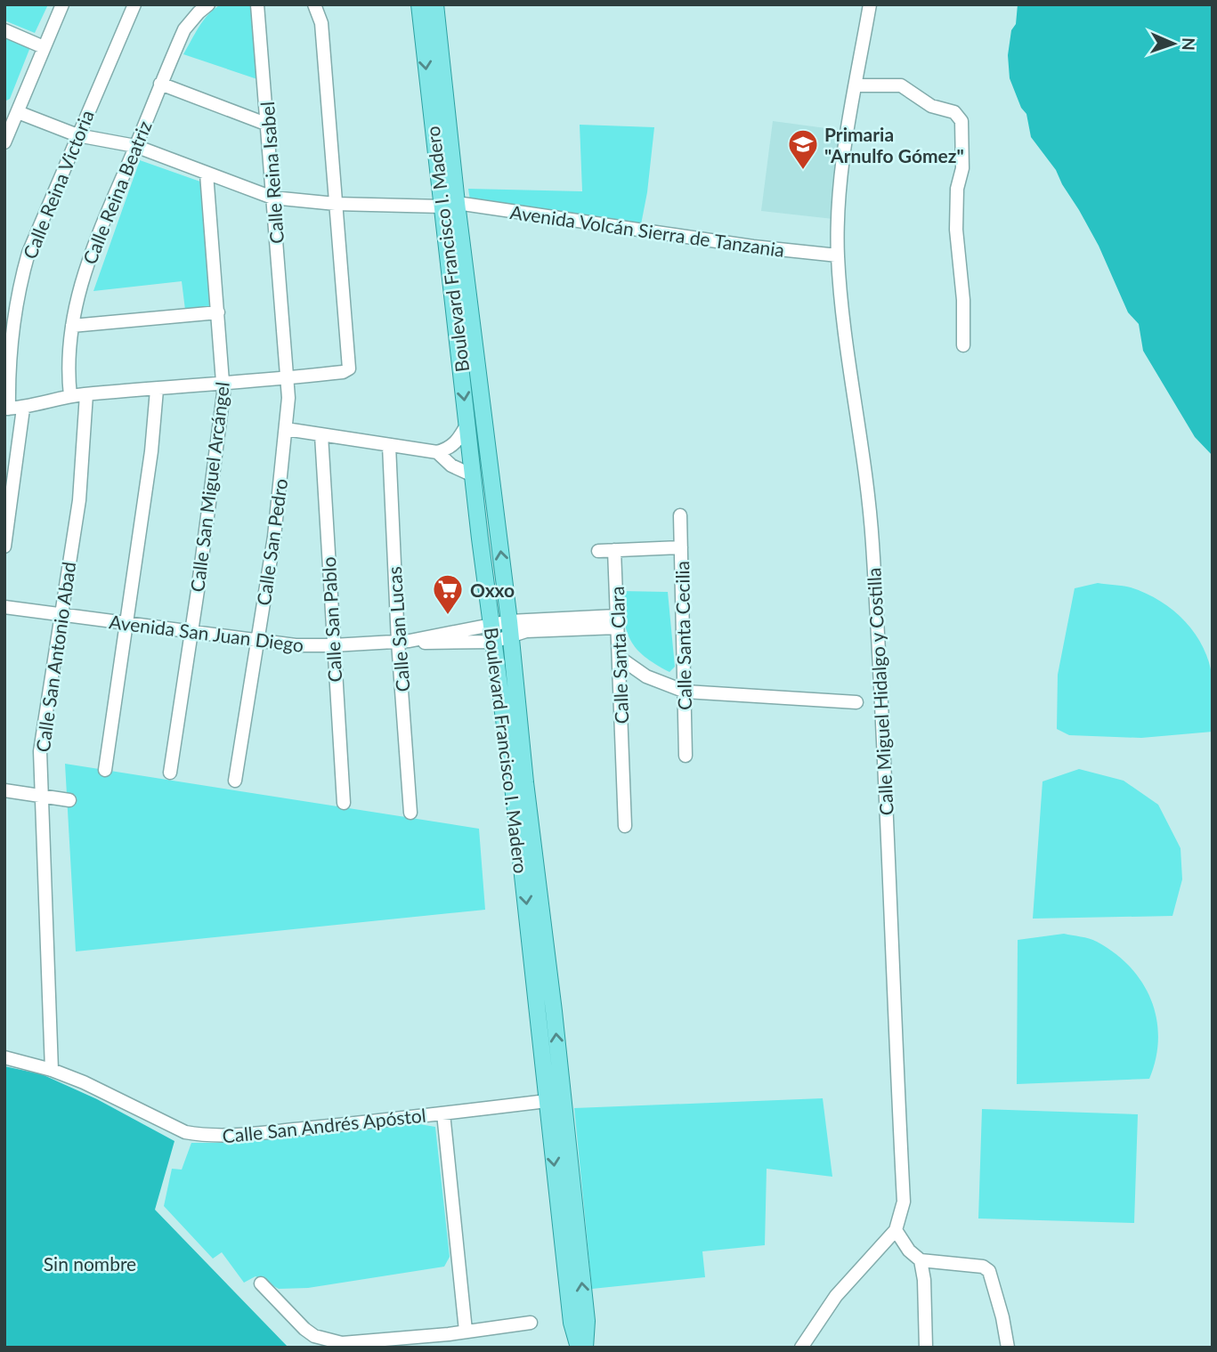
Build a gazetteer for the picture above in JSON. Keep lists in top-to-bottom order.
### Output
{
  "streets": {
    "main road": ["Boulevard Francisco I. Madero"],
    "street": [
      "Calle Reina Isabel",
      "Calle Reina Victoria",
      "Calle Reina Beatriz",
      "Avenida Volcán Sierra de Tanzania",
      "Calle San Miguel Arcángel",
      "Calle San Pedro",
      "Calle San Pablo",
      "Calle San Lucas",
      "Avenida San Juan Diego",
      "Calle Santa Cecilia",
      "Calle Santa Clara",
      "Calle San Antonio Abad",
      "Calle Miguel Hidalgo y Costilla",
      "Calle San Andrés Apóstol"
    ]
  },
  "crossings": [
    ["Calle Reina Isabel", "Avenida Volcán Sierra de Tanzania"],
    ["Calle Reina Isabel", "Calle San Pedro"],
    ["Calle Reina Victoria", "Avenida Volcán Sierra de Tanzania"],
    ["Calle Reina Beatriz", "Avenida Volcán Sierra de Tanzania"],
    ["Avenida Volcán Sierra de Tanzania", "Boulevard Francisco I. Madero"],
    ["Avenida Volcán Sierra de Tanzania", "Calle San Miguel Arcángel"],
    ["Avenida Volcán Sierra de Tanzania", "Calle Miguel Hidalgo y Costilla"],
    ["Boulevard Francisco I. Madero", "Avenida San Juan Diego"],
    ["Boulevard Francisco I. Madero", "Calle San Andrés Apóstol"],
    ["Calle San Miguel Arcángel", "Avenida San Juan Diego"],
    ["Calle San Pedro", "Avenida San Juan Diego"],
    ["Calle San Pablo", "Avenida San Juan Diego"],
    ["Calle San Lucas", "Avenida San Juan Diego"],
    ["Avenida San Juan Diego", "Calle San Antonio Abad"],
    ["Calle San Antonio Abad", "Calle San Andrés Apóstol"]
  ],
  "parks": ["Sin nombre"],
  "places": {
    "school or university": ["Primaria \"Arnulfo Gómez\""],
    "supermarket": ["Oxxo"]
  },
  "north": "right"
}
